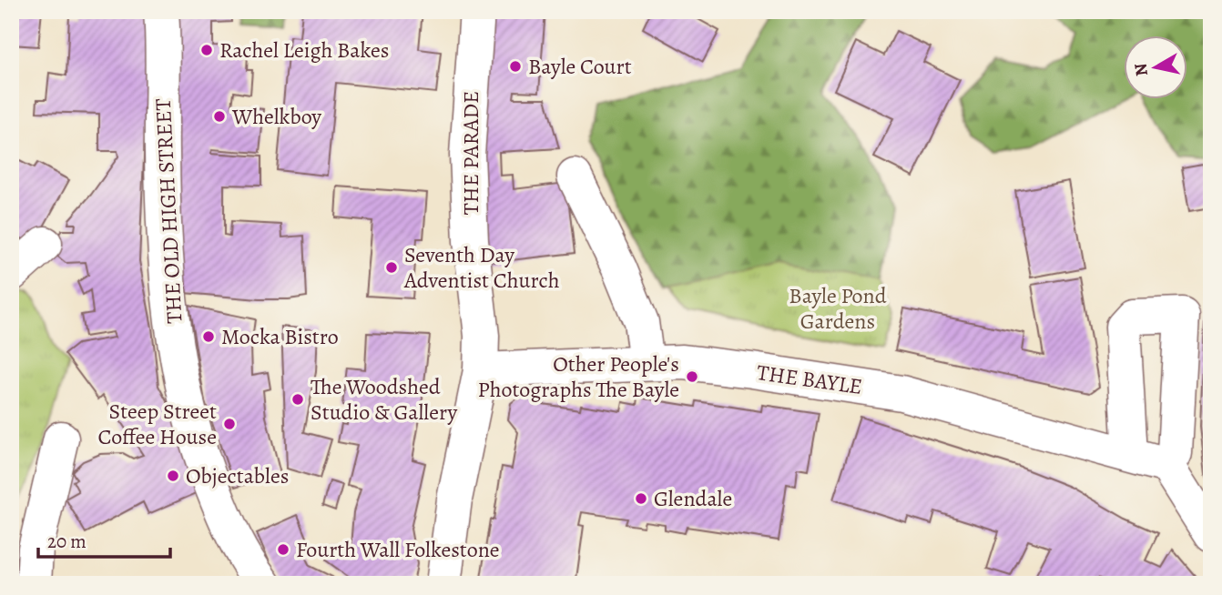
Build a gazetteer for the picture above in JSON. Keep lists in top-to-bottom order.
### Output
{
  "streets": {
    "street": ["THE PARADE", "THE OLD HIGH STREET", "THE BAYLE"]
  },
  "crossings": [
    ["THE PARADE", "THE BAYLE"]
  ],
  "parks": ["Bayle Pond Gardens"],
  "places": [
    "Rachel Leigh Bakes",
    "Bayle Court",
    "Whelkboy",
    "Seventh Day Adventist Church",
    "Mocka Bistro",
    "Other People's Photographs The Bayle",
    "The Woodshed Studio & Gallery",
    "Steep Street Coffee House",
    "Objectables",
    "Glendale",
    "Fourth Wall Folkestone"
  ],
  "scale_bar": "20 m",
  "north": "left"
}
